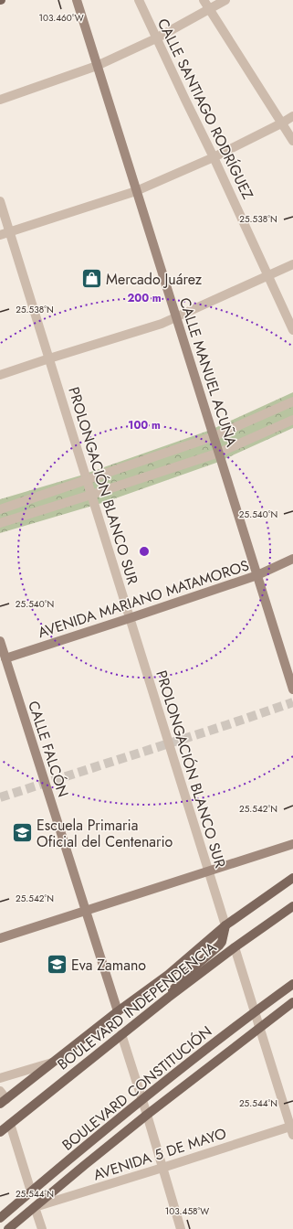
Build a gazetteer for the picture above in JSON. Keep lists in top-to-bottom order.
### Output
{
  "streets": {
    "main road": ["BOULEVARD INDEPENDENCIA", "BOULEVARD CONSTITUCIÓN"],
    "street": [
      "CALLE SANTIAGO RODRÍGUEZ",
      "CALLE MANUEL ACUÑA",
      "PROLONGACIÓN BLANCO SUR",
      "AVENIDA MARIANO MATAMOROS",
      "CALLE FALCÓN",
      "AVENIDA 5 DE MAYO"
    ]
  },
  "crossings": [
    ["CALLE MANUEL ACUÑA", "AVENIDA MARIANO MATAMOROS"],
    ["PROLONGACIÓN BLANCO SUR", "AVENIDA MARIANO MATAMOROS"],
    ["PROLONGACIÓN BLANCO SUR", "BOULEVARD INDEPENDENCIA"],
    ["AVENIDA MARIANO MATAMOROS", "CALLE FALCÓN"],
    ["CALLE FALCÓN", "BOULEVARD INDEPENDENCIA"],
    ["BOULEVARD CONSTITUCIÓN", "AVENIDA 5 DE MAYO"]
  ],
  "places": {
    "shop": ["Mercado Juárez"],
    "school or university": ["Escuela Primaria Oficial del Centenario", "Eva Zamano"]
  },
  "coordinates": [
    "103.460°W",
    "25.538°N",
    "25.540°N",
    "25.542°N",
    "25.544°N",
    "103.458°W"
  ],
  "rings": ["200 m", "100 m"]
}
